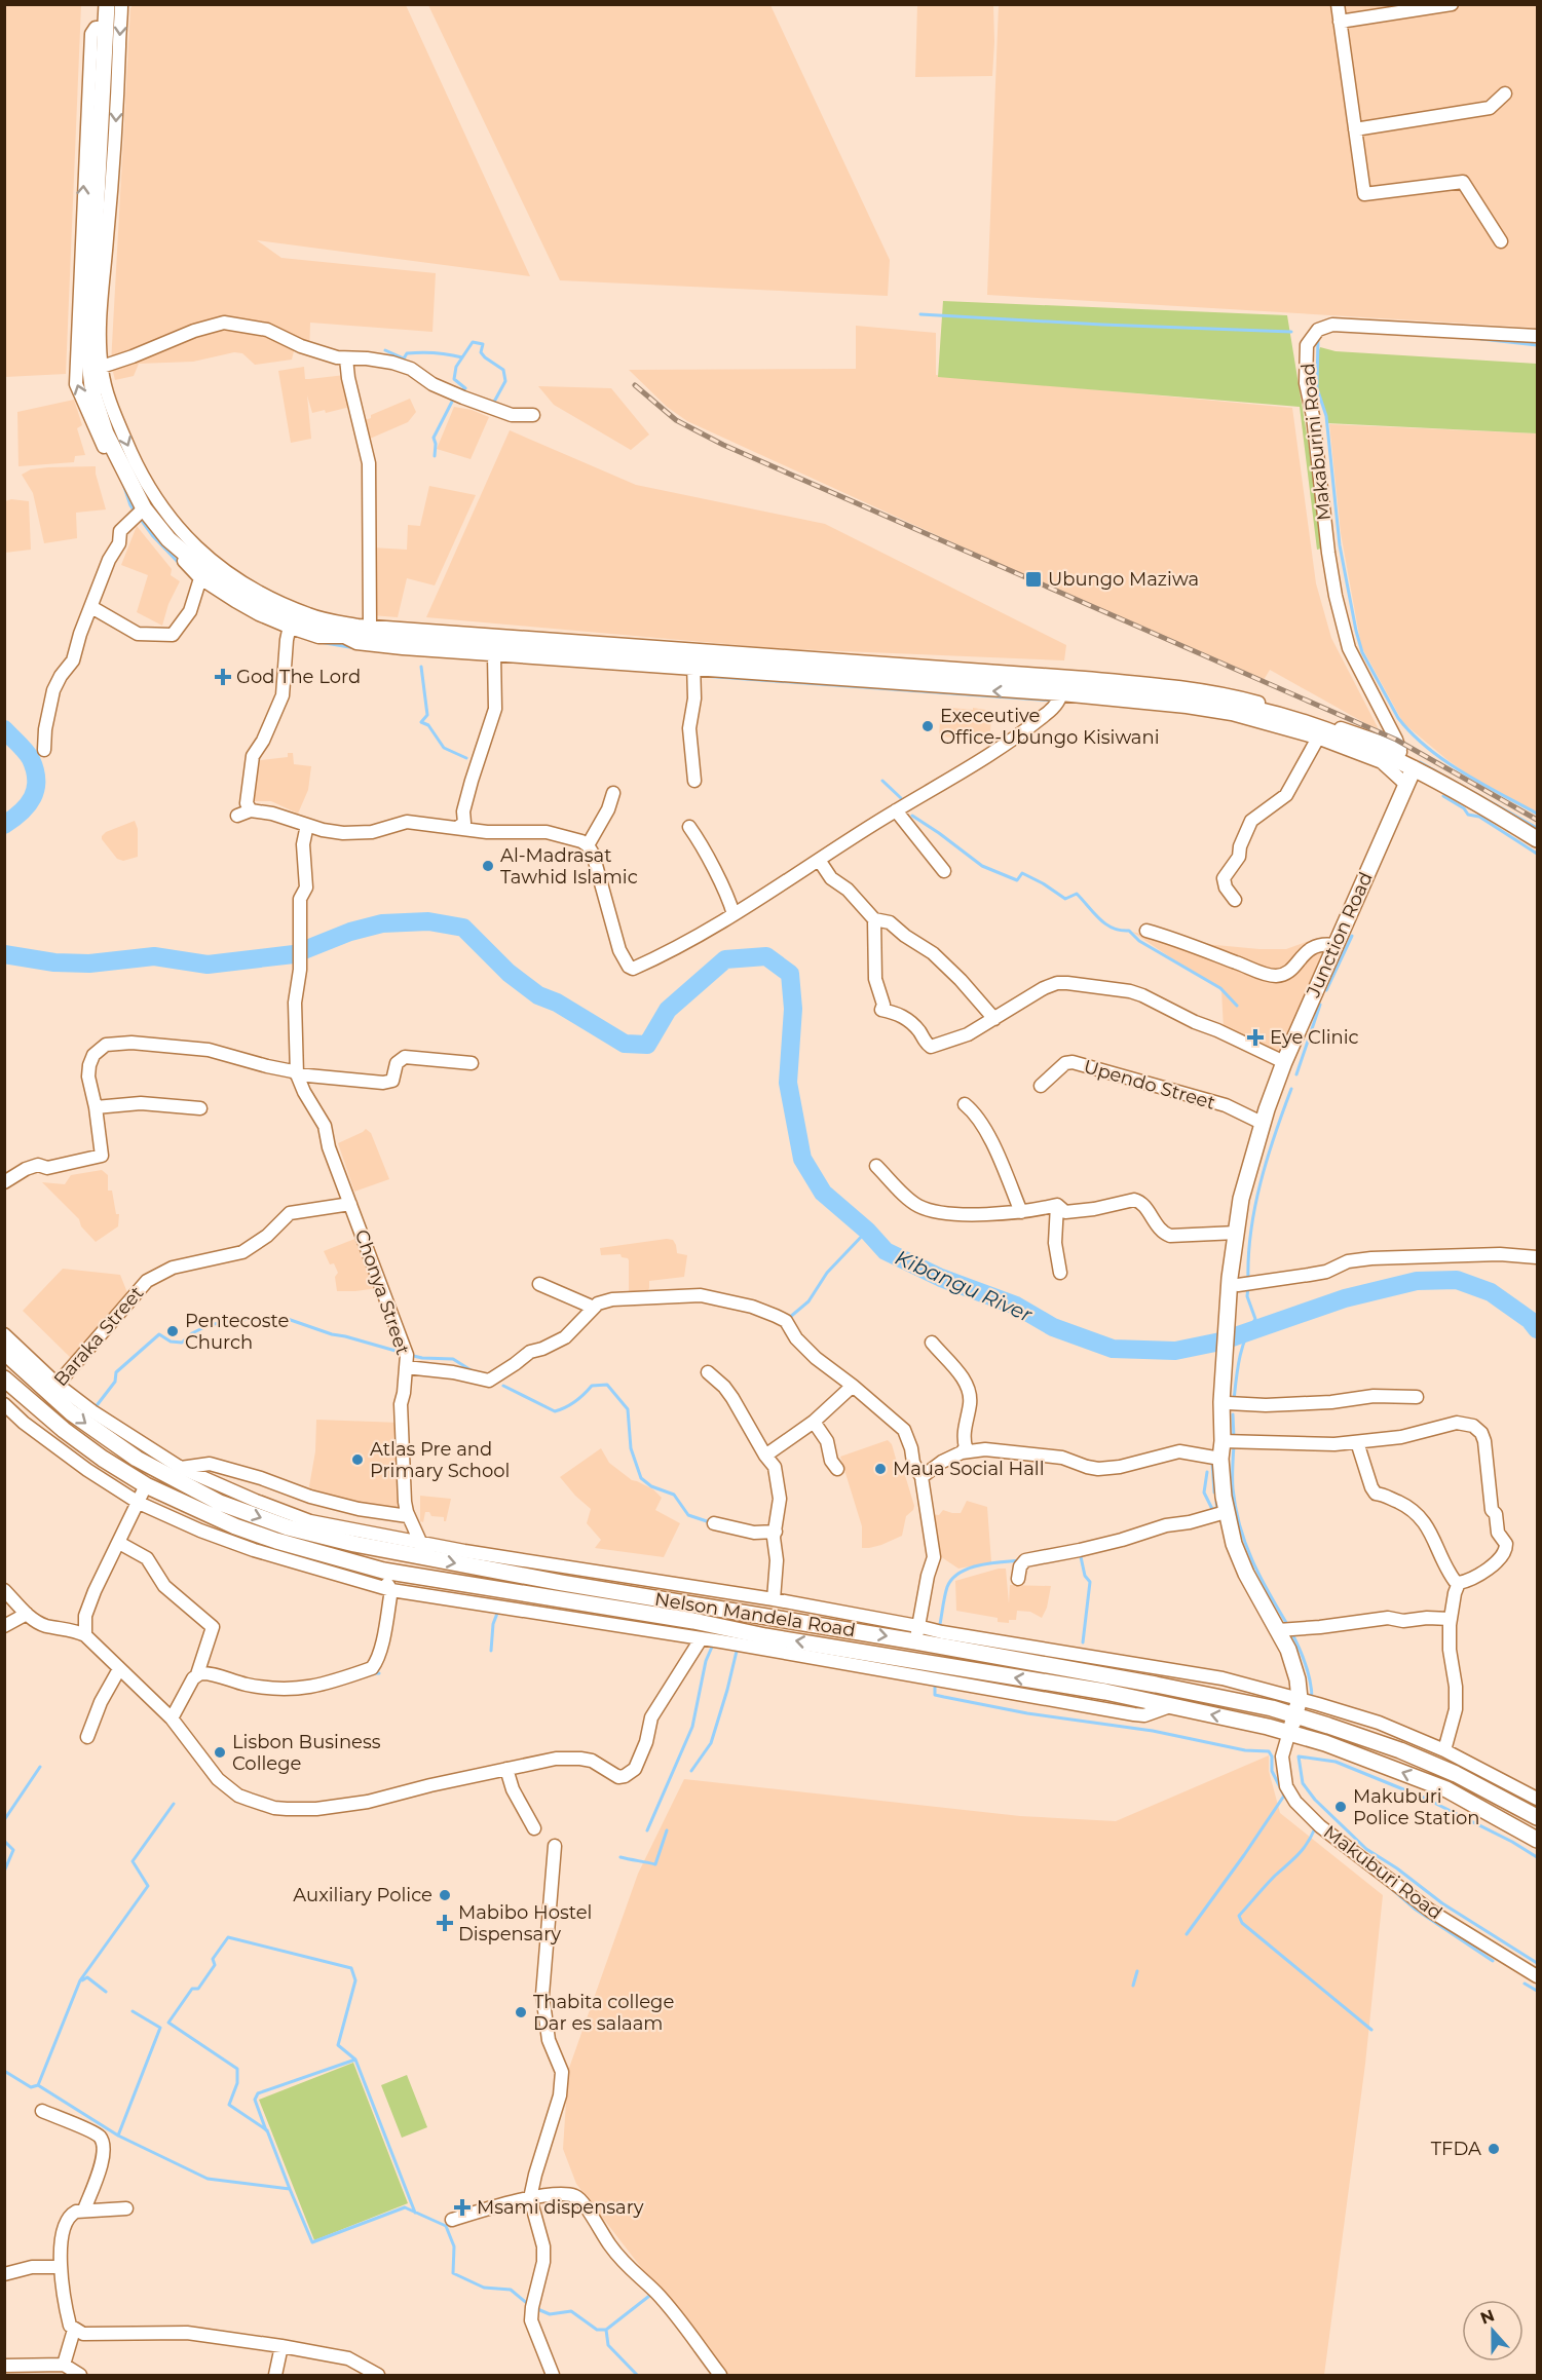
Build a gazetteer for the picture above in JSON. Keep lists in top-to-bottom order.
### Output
{
  "streets": {
    "main road": ["Junction Road", "Nelson Mandela Road"],
    "street": [
      "Makaburini Road",
      "Upendo Street",
      "Chonya Street",
      "Baraka Street",
      "Makuburi Road"
    ]
  },
  "crossings": [
    ["Makaburini Road", "Junction Road"],
    ["Junction Road", "Upendo Street"],
    ["Chonya Street", "Baraka Street"],
    ["Chonya Street", "Nelson Mandela Road"],
    ["Baraka Street", "Nelson Mandela Road"],
    ["Nelson Mandela Road", "Makuburi Road"]
  ],
  "water": ["Kibangu River"],
  "places": {
    "transit": ["Ubungo Maziwa"],
    "health": [
      "God The Lord",
      "Eye Clinic",
      "Mabibo Hostel Dispensary",
      "Msami dispensary"
    ],
    "other": [
      "Execeutive Office-Ubungo Kisiwani",
      "Al-Madrasat Tawhid Islamic",
      "Pentecoste Church",
      "Atlas Pre and Primary School",
      "Maua Social Hall",
      "Lisbon Business College",
      "Makuburi Police Station",
      "Auxiliary Police",
      "Thabita college Dar es salaam",
      "TFDA"
    ]
  },
  "north": "top"
}
